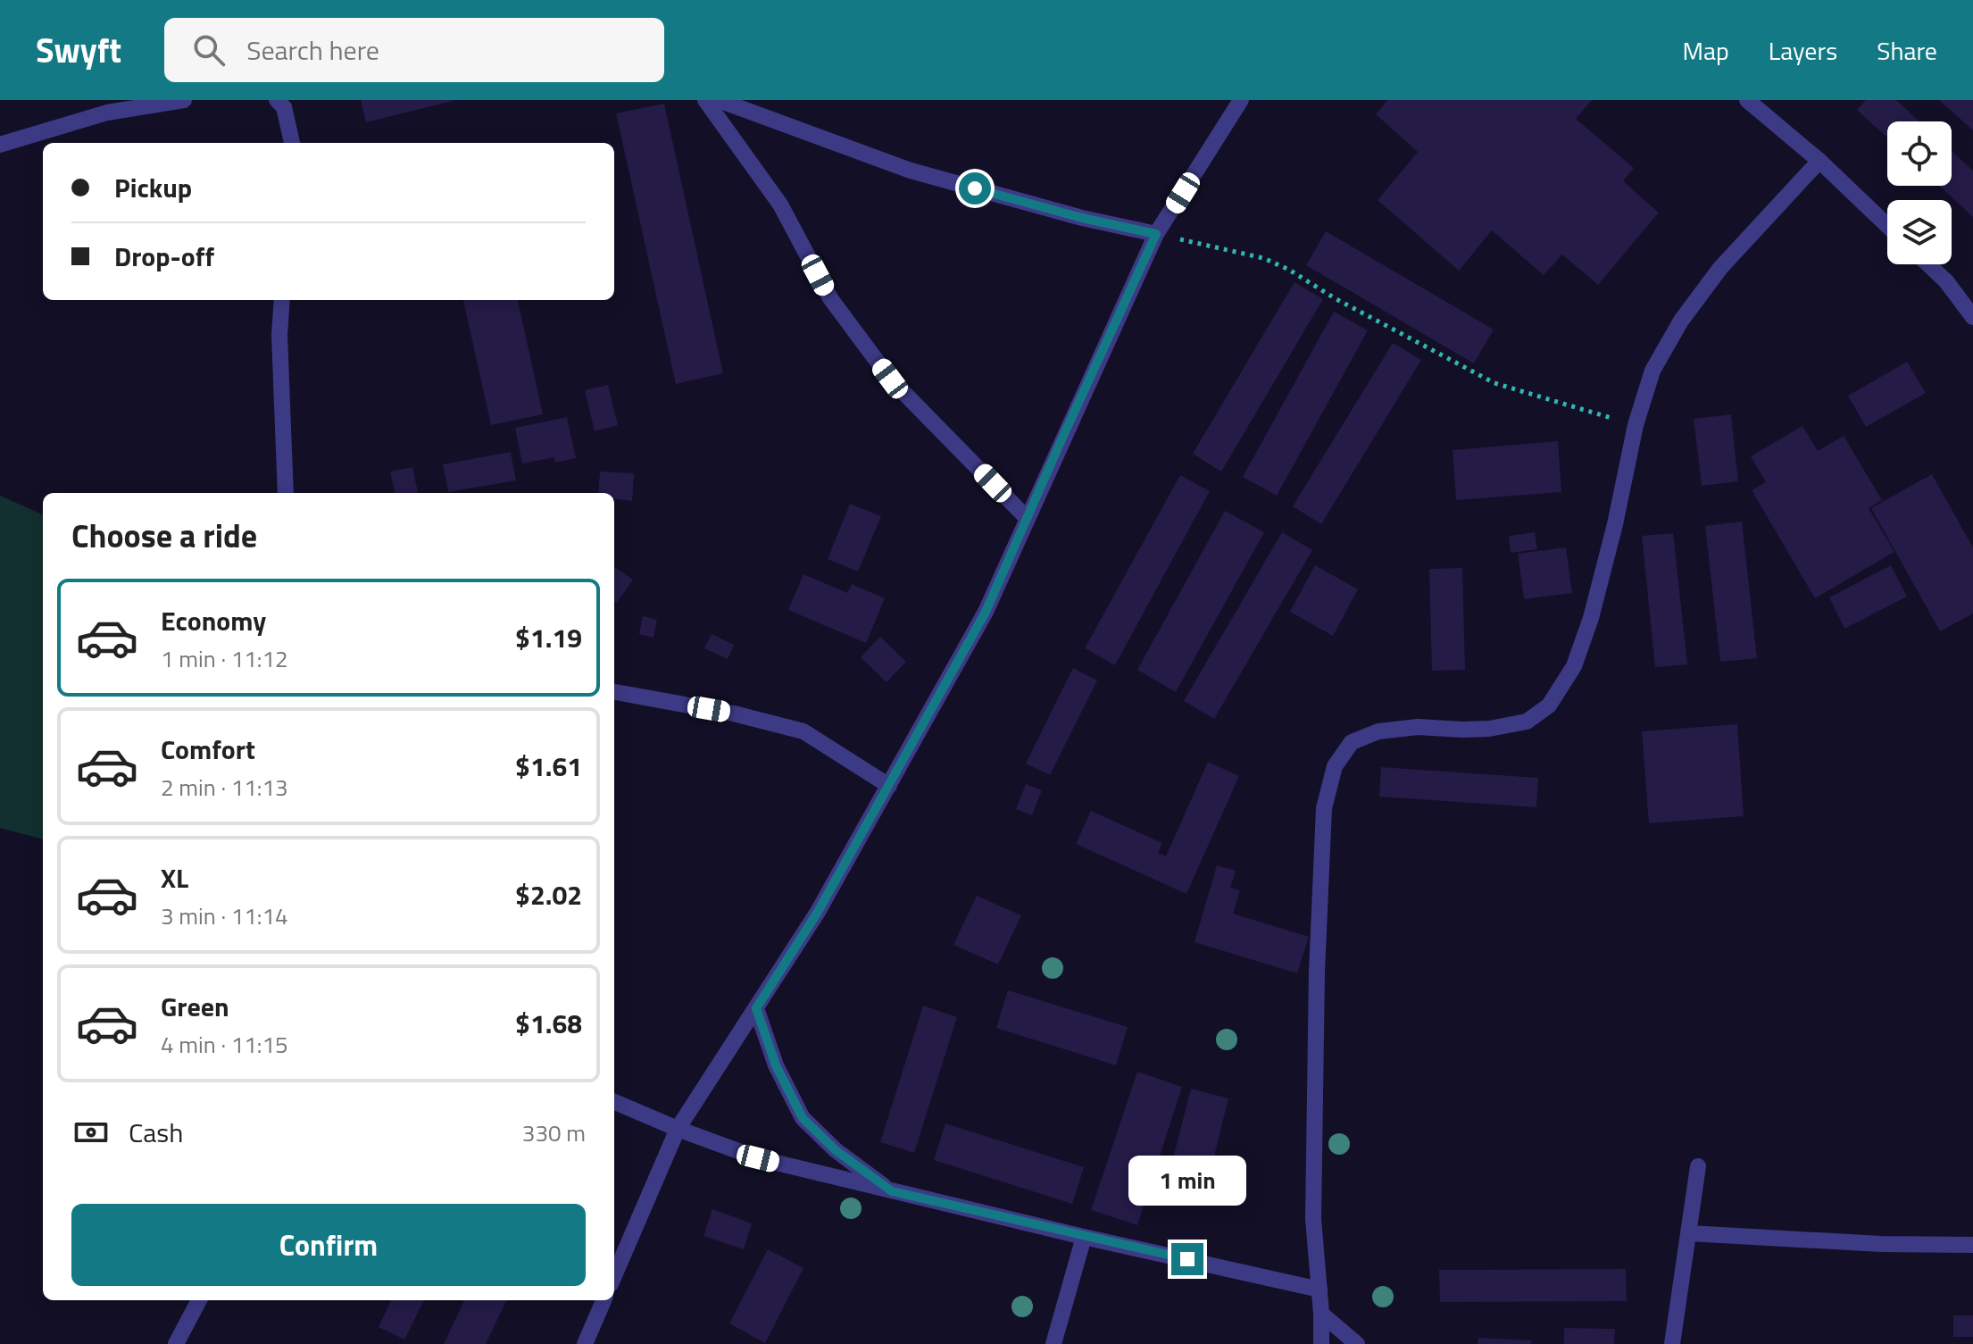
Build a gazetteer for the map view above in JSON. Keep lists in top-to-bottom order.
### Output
{
  "page": {
    "header": "Swyft",
    "search": "Search here",
    "nav": ["Map", "Layers", "Share"],
    "banner": ["Pickup", "Drop-off"],
    "heading": "Choose a ride",
    "list": [
      {
        "name": "Economy",
        "note": "1 min · 11:12",
        "value": "$1.19"
      },
      {
        "name": "Comfort",
        "note": "2 min · 11:13",
        "value": "$1.61"
      },
      {
        "name": "XL",
        "note": "3 min · 11:14",
        "value": "$2.02"
      },
      {
        "name": "Green",
        "note": "4 min · 11:15",
        "value": "$1.68"
      }
    ],
    "pay": ["Cash", "330 m"],
    "bubble": "1 min",
    "buttons": "Confirm"
  }
}
